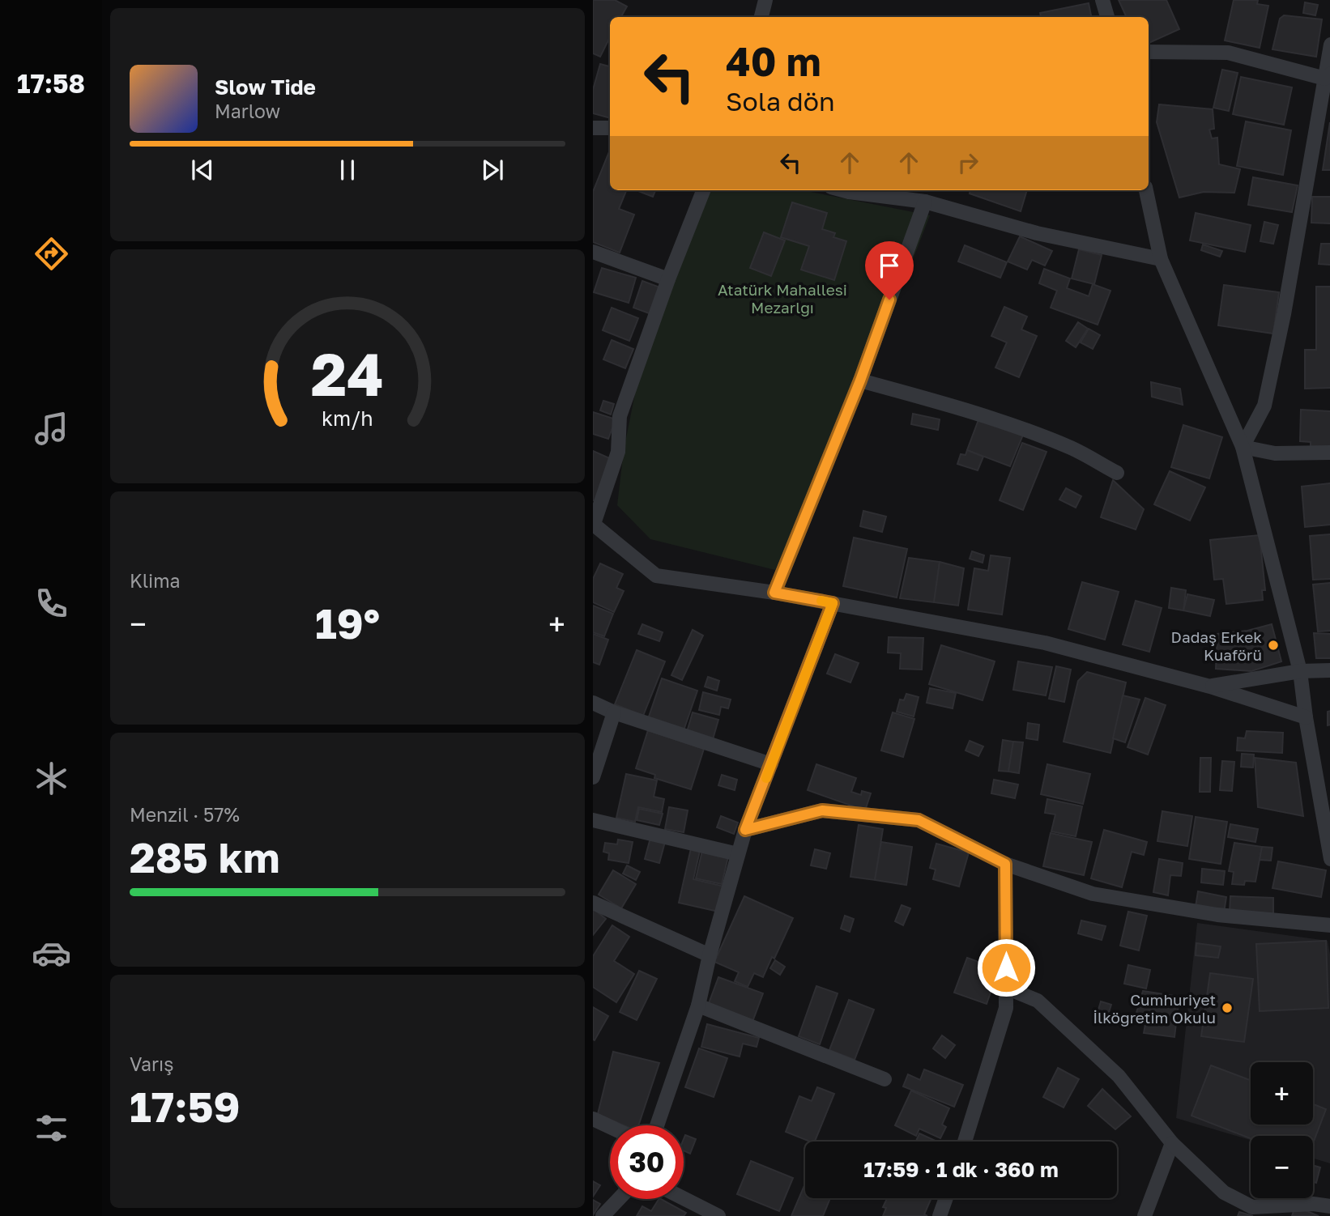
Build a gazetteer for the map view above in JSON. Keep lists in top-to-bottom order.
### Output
{
  "parks": ["Atatürk Mahallesi Mezarlğı"],
  "places": ["Dadaş Erkek Kuaförü", "Cumhuriyet İlköğretim Okulu"],
  "page": {
    "tabs": "17:58",
    "turn": ["40 m", "Sola dön"],
    "song": ["Slow Tide", "Marlow"],
    "tile": [
      "Klima",
      ["Menzil · 57%", "285 km"],
      ["Varış", "17:59"]
    ],
    "heat": ["−", "19°", "+"],
    "map_buttons": ["+", "−"],
    "limit": "30",
    "trip": "17:59 · 1 dk · 360 m",
    "gauge": ["24", "km/h"]
  }
}
